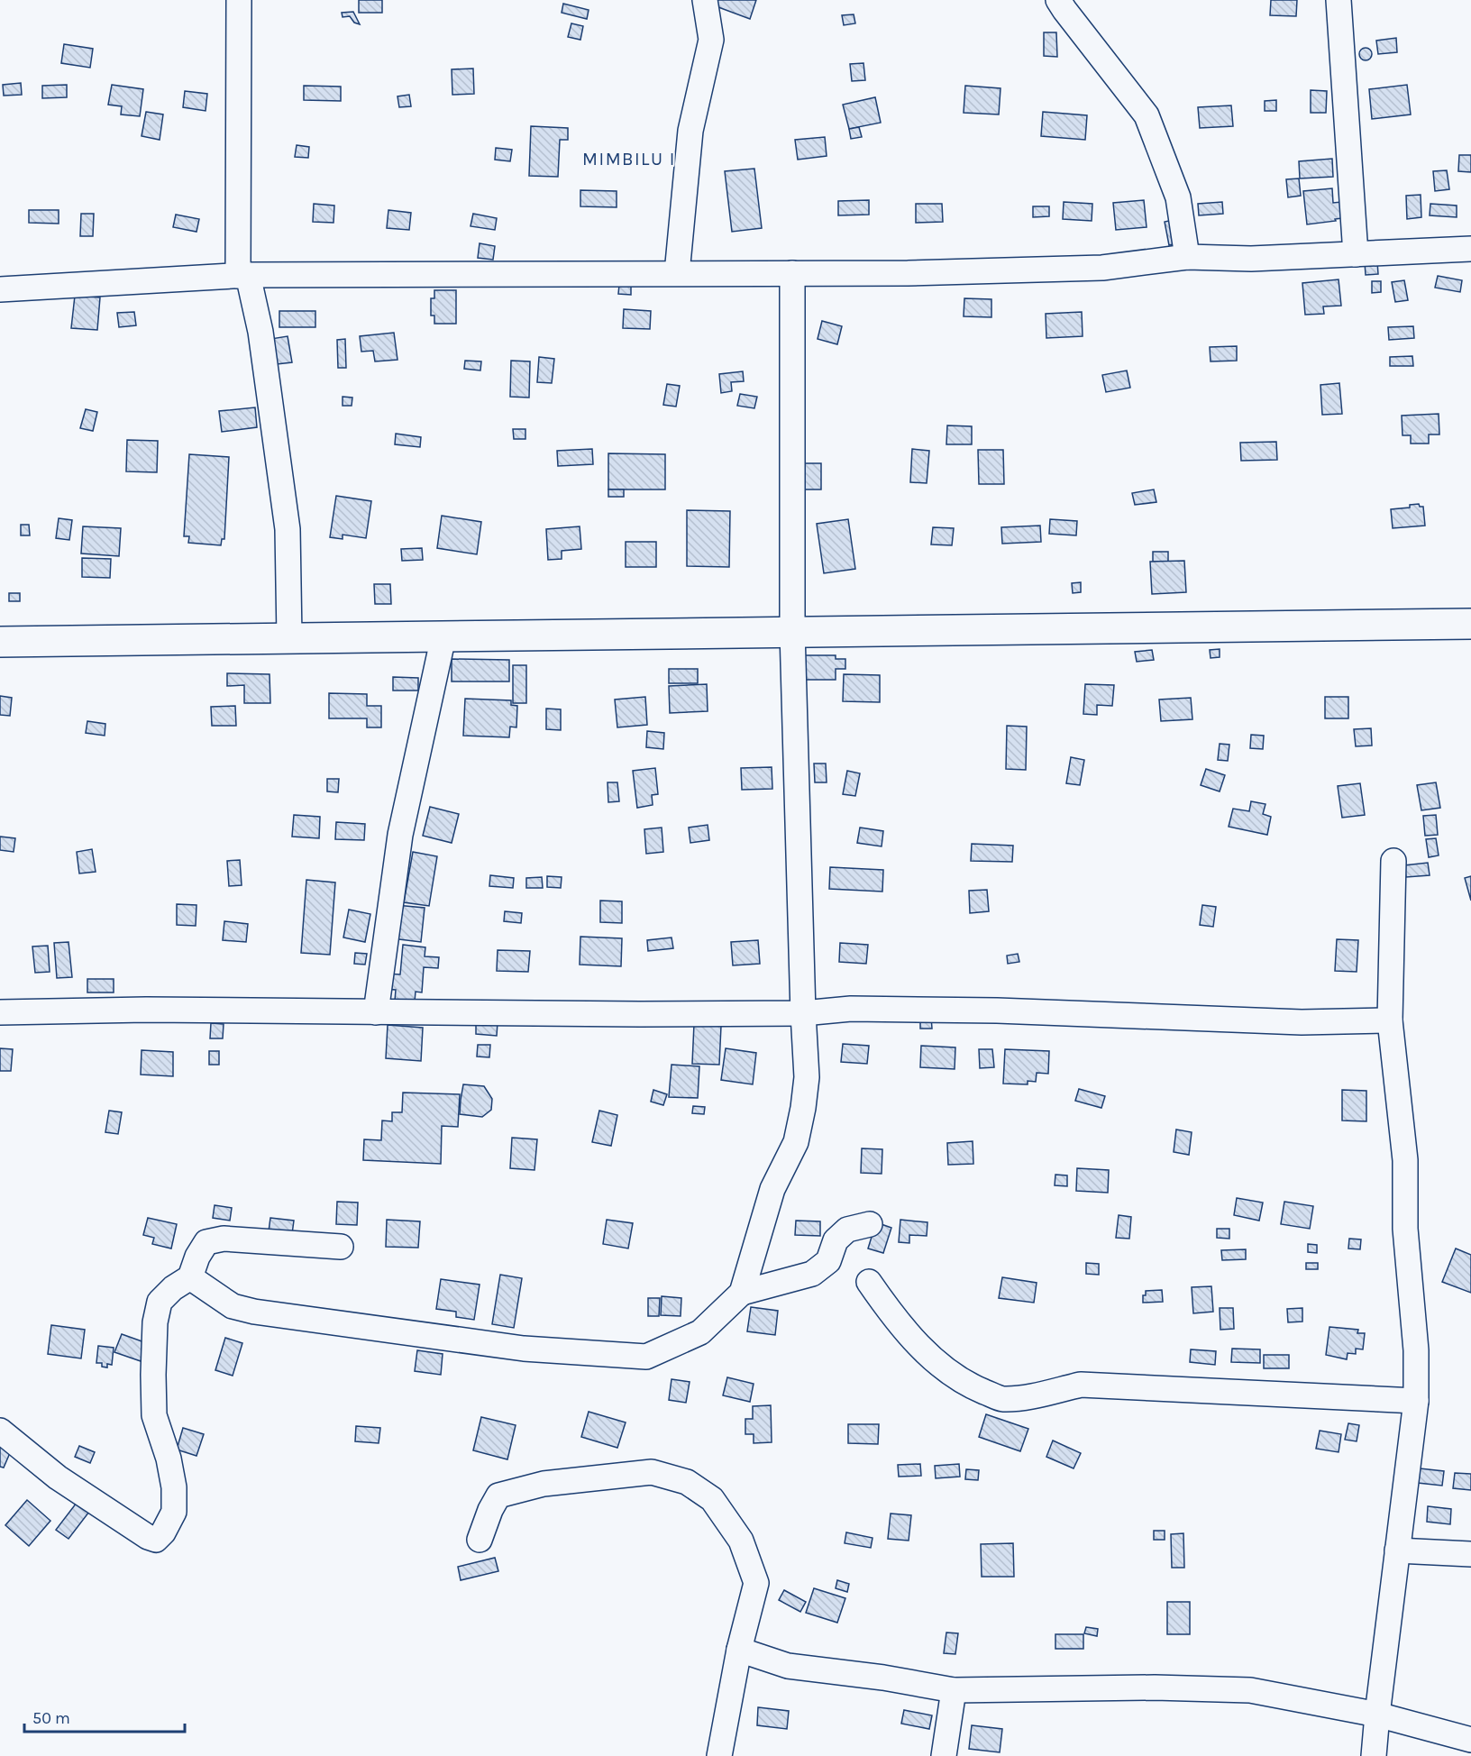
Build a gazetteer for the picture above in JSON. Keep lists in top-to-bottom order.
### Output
{
  "districts": ["MIMBILU I"],
  "scale_bar": "50 m"
}
